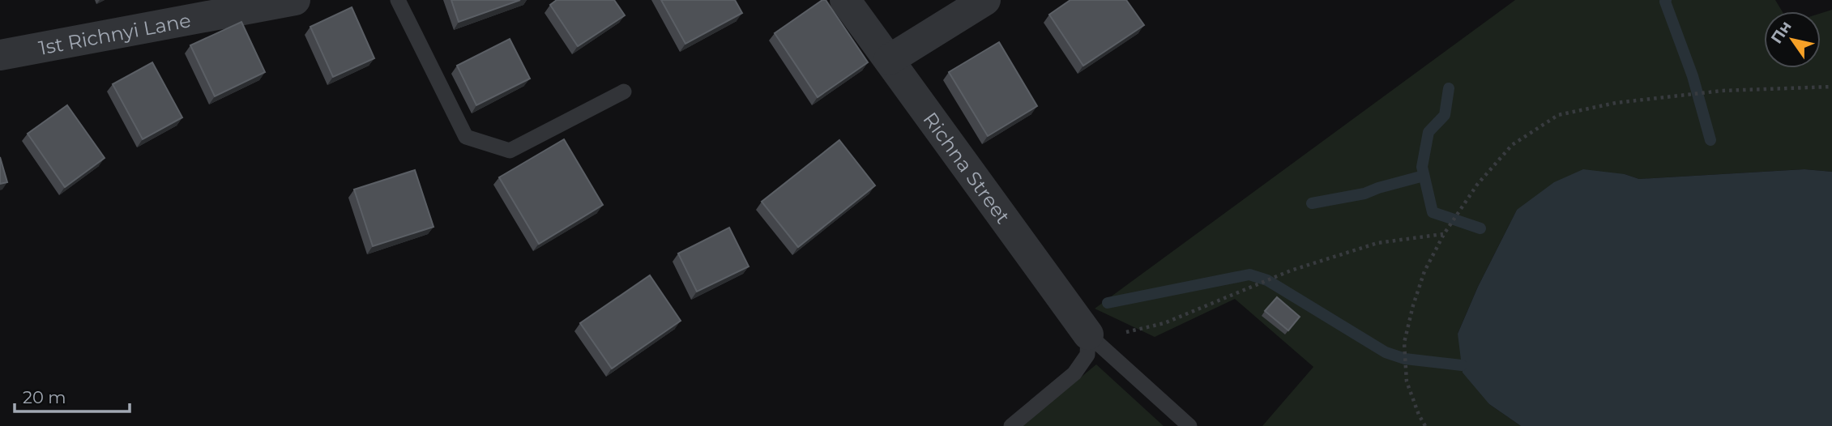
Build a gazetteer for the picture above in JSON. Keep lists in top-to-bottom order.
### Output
{
  "streets": {
    "street": ["1st Richnyi Lane", "Richna Street"]
  },
  "scale_bar": "20 m",
  "north": "top left"
}
